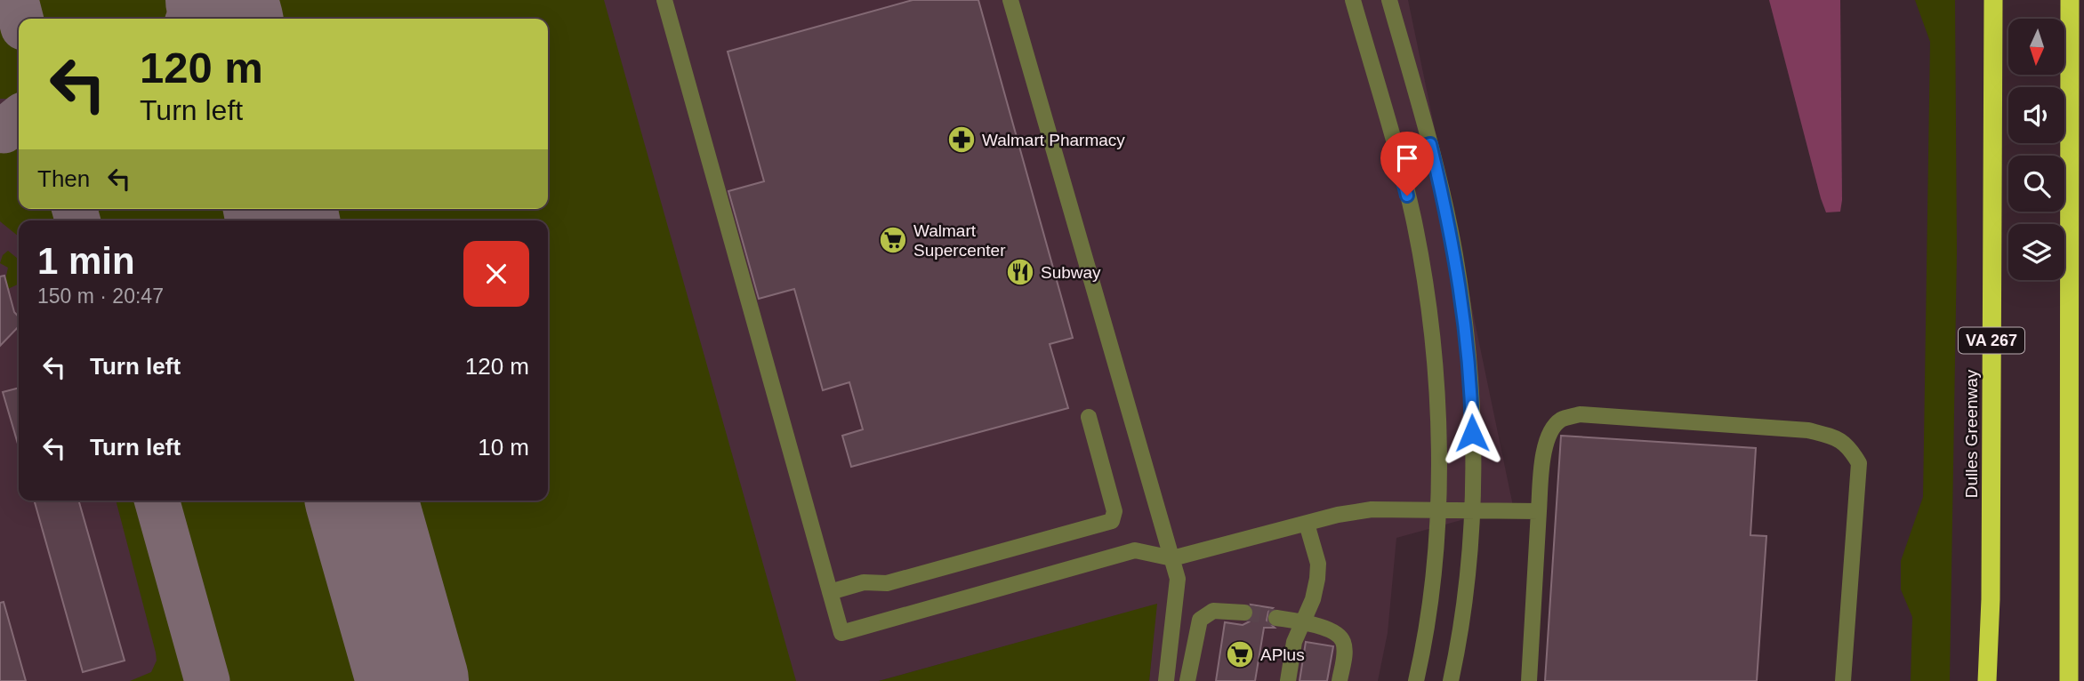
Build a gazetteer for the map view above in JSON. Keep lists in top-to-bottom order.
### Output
{
  "streets": {
    "highway": ["VA 267", "Dulles Greenway"]
  },
  "places": {
    "pharmacy": ["Walmart Pharmacy"],
    "supermarket": ["Walmart Supercenter", "APlus"],
    "restaurant": ["Subway"]
  },
  "north": "bottom",
  "page": {
    "turn": ["120 m", "Turn left"],
    "then": "Then",
    "heading": ["1 min", "150 m · 20:47"],
    "list": [
      {
        "name": "Turn left",
        "value": "120 m"
      },
      {
        "name": "Turn left",
        "value": "10 m"
      }
    ]
  }
}
